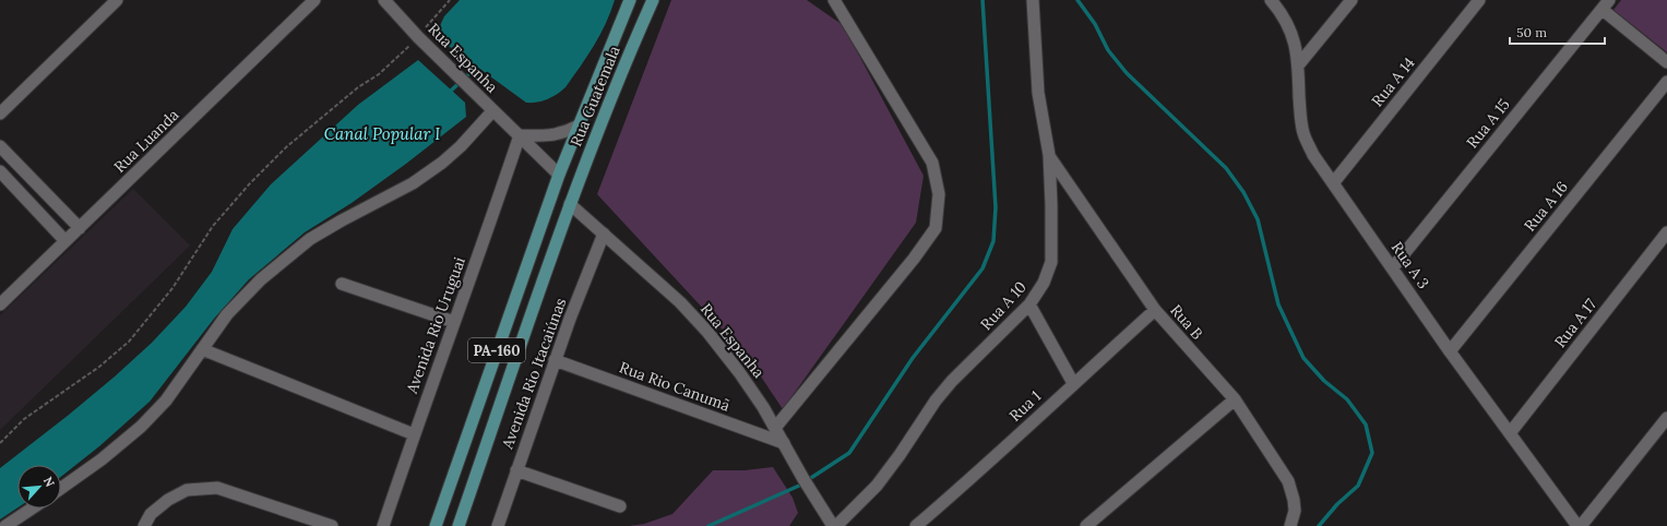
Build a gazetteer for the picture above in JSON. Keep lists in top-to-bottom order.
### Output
{
  "streets": {
    "main road": ["Rua Guatemala", "PA-160"],
    "street": [
      "Rua Espanha",
      "Rua A 14",
      "Rua A 15",
      "Rua Luanda",
      "Rua A 16",
      "Rua A 3",
      "Rua A 10",
      "Rua B",
      "Rua A 17",
      "Avenida Rio Uruguai",
      "Avenida Rio Itacaiúnas",
      "Rua Rio Canumã",
      "Rua 1"
    ]
  },
  "crossings": [
    ["Rua Espanha", "Rua Guatemala"],
    ["Rua Espanha", "Rua A 10"],
    ["Rua Espanha", "Avenida Rio Uruguai"],
    ["Rua Espanha", "PA-160"],
    ["Rua Espanha", "Avenida Rio Itacaiúnas"],
    ["Rua Espanha", "Rua Rio Canumã"],
    ["Rua A 14", "Rua A 3"],
    ["Rua Guatemala", "PA-160"],
    ["Rua A 15", "Rua A 3"],
    ["Rua A 16", "Rua A 3"],
    ["Rua A 3", "Rua A 17"],
    ["Rua A 10", "Rua B"],
    ["Rua B", "Rua 1"],
    ["Avenida Rio Itacaiúnas", "Rua Rio Canumã"]
  ],
  "water": ["Canal Popular I"],
  "scale_bar": "50 m",
  "north": "top right"
}
